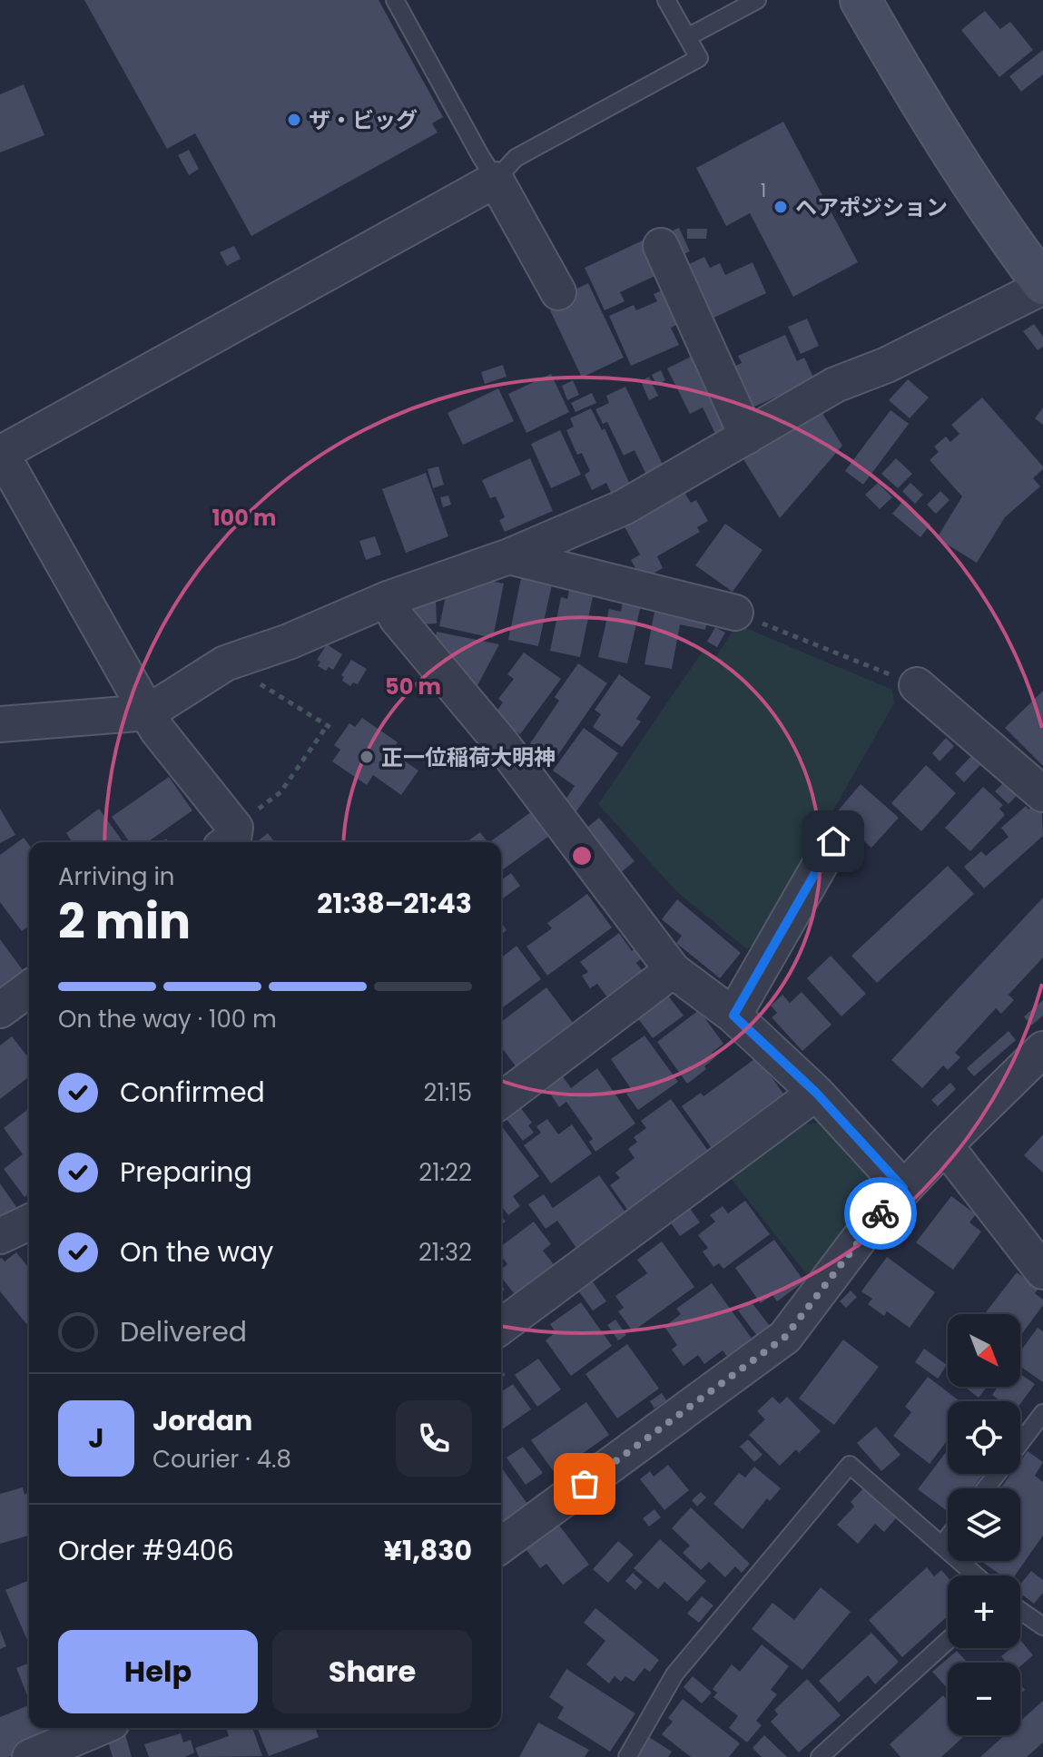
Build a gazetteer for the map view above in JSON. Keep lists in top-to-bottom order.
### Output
{
  "places": ["ザ・ビッグ", "ヘアポジション", "正一位稲荷大明神"],
  "house_numbers": ["1"],
  "north": "bottom right",
  "page": {
    "heading": ["2 min", "Arriving in", "21:38–21:43"],
    "panel": [
      "Jordan",
      "Courier · 4.8",
      "Order #9406",
      "¥1,830"
    ],
    "bar": "On the way · 100 m",
    "list": [
      ["Confirmed", "21:15"],
      ["Preparing", "21:22"],
      ["On the way", "21:32"],
      "Delivered"
    ],
    "map_buttons": ["+", "−"],
    "round": "J",
    "buttons": ["Help", "Share"]
  },
  "rings": ["100 m", "50 m"]
}
